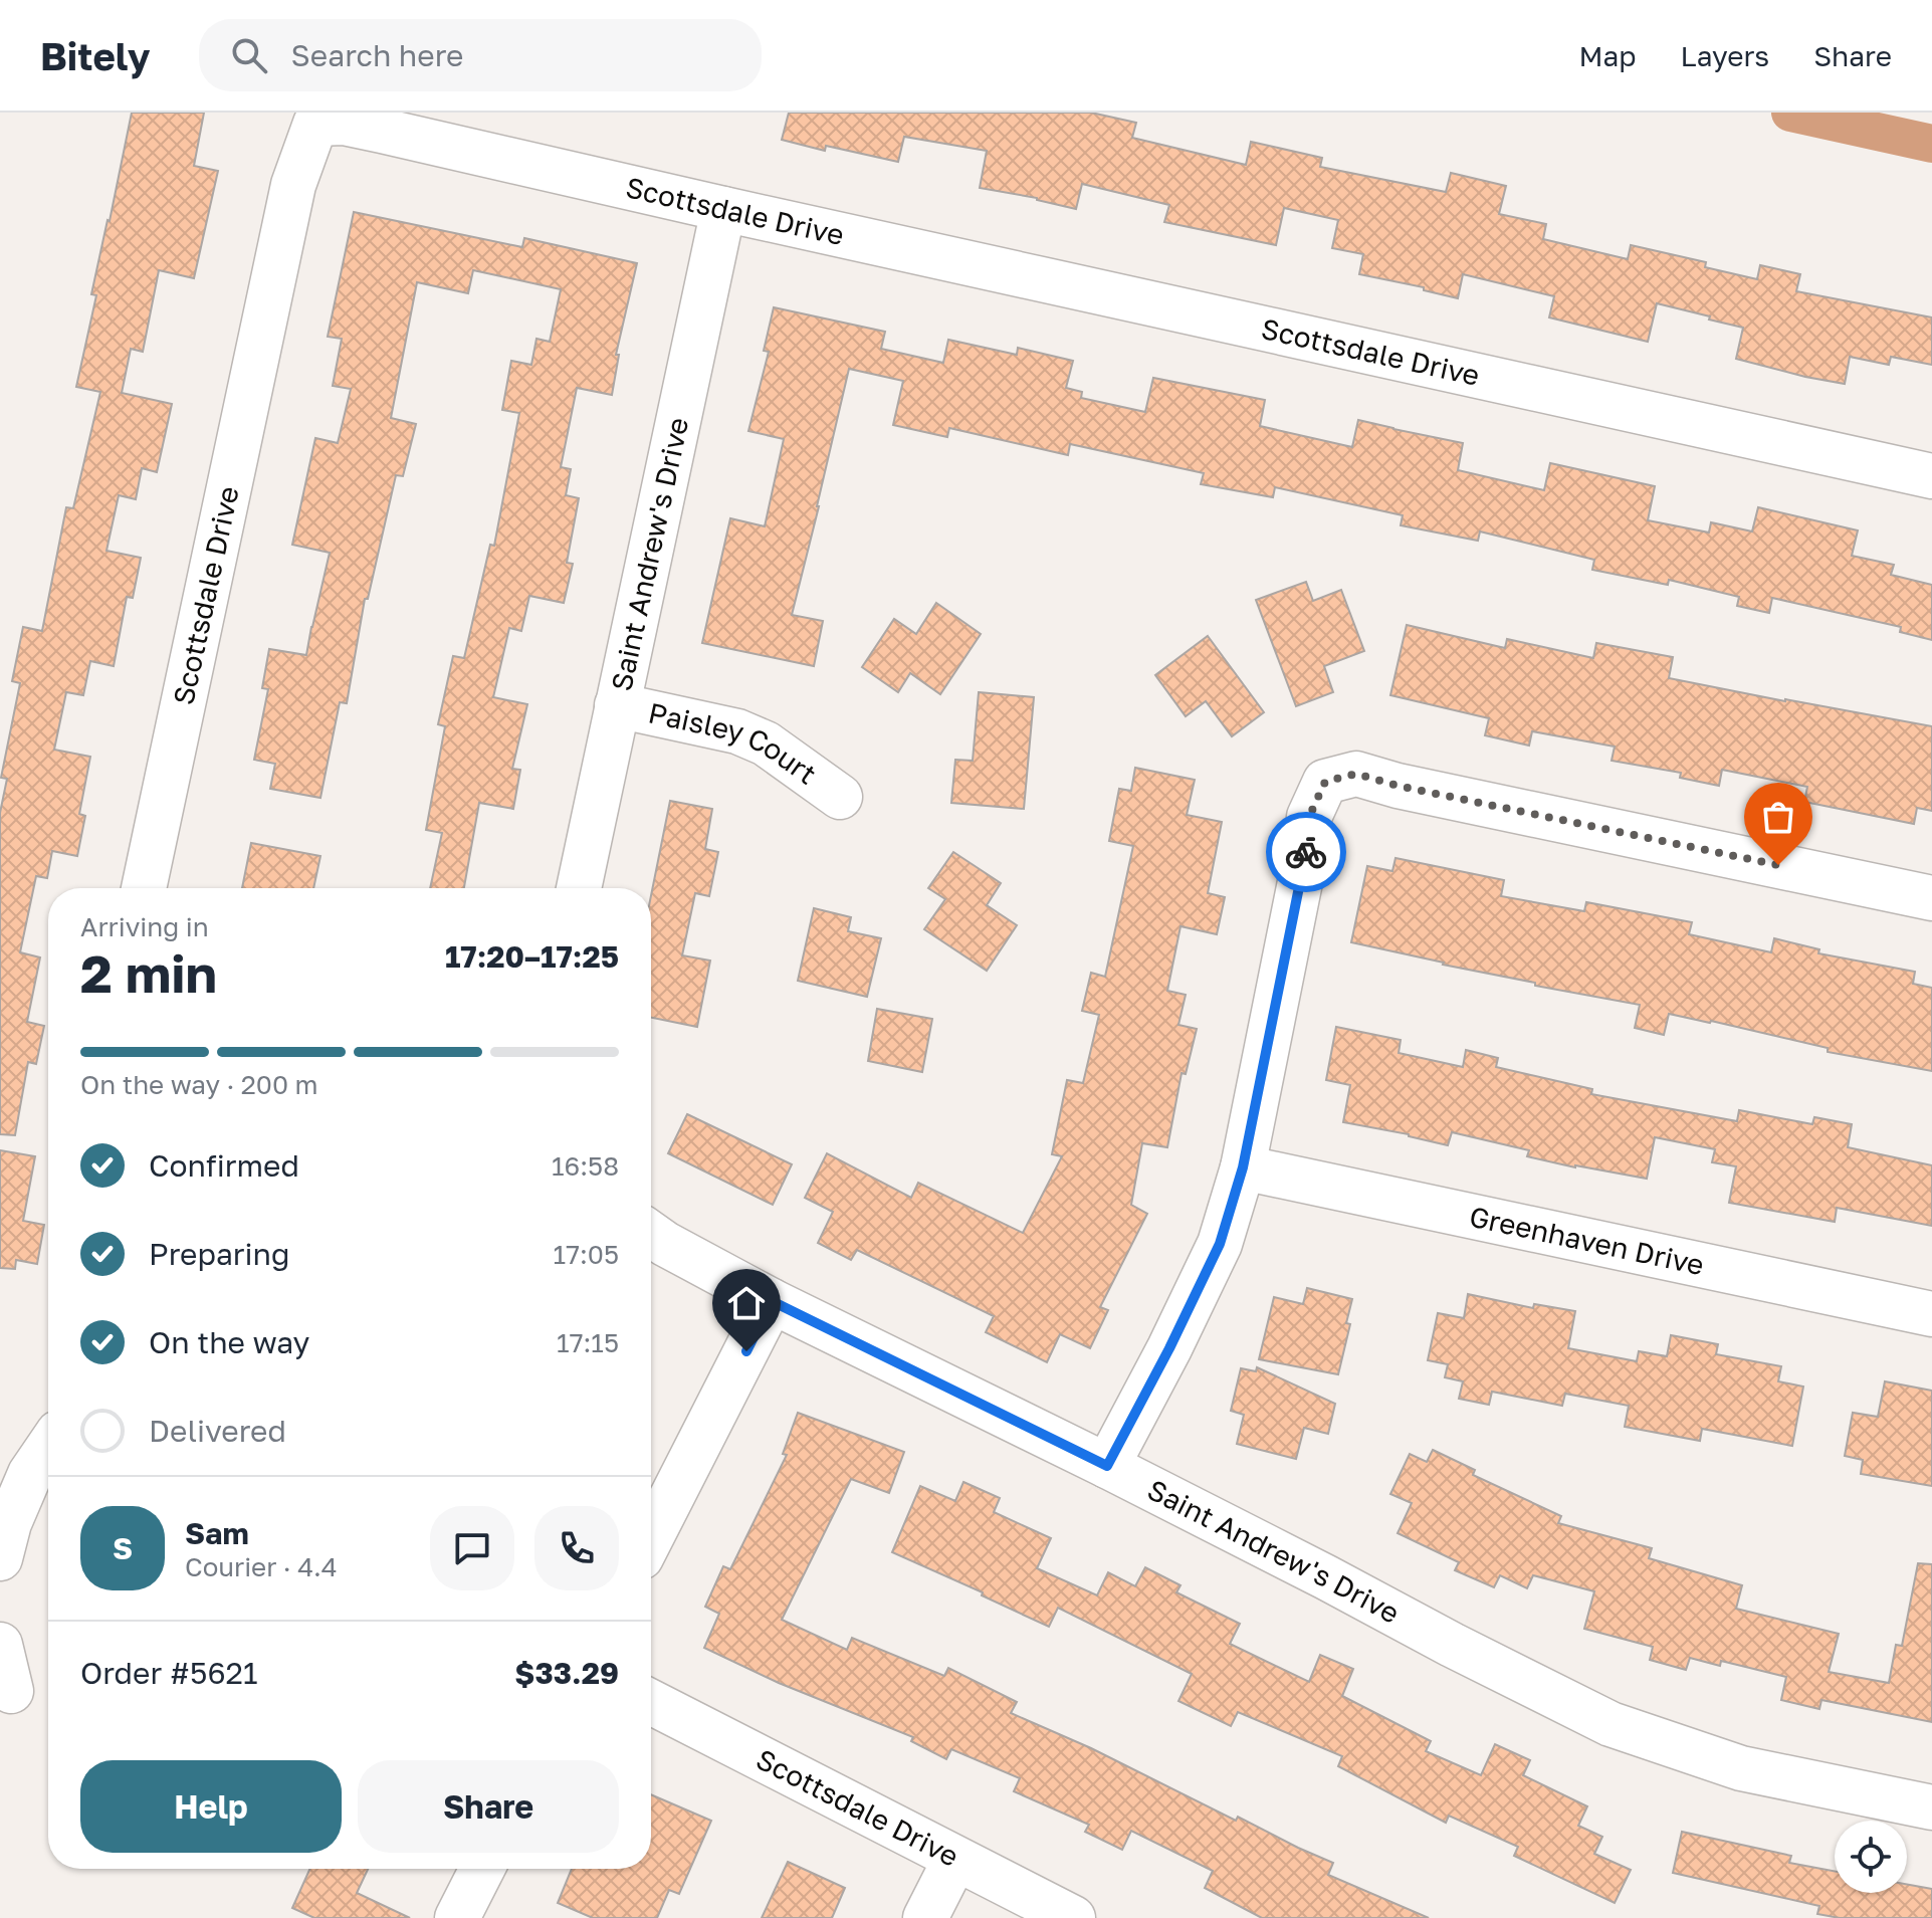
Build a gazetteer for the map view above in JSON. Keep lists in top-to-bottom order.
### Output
{
  "streets": {
    "street": [
      "Scottsdale Drive",
      "Saint Andrew's Drive",
      "Paisley Court",
      "Greenhaven Drive"
    ]
  },
  "crossings": [
    ["Scottsdale Drive", "Saint Andrew's Drive"],
    ["Saint Andrew's Drive", "Paisley Court"]
  ],
  "page": {
    "header": "Bitely",
    "search": "Search here",
    "nav": ["Map", "Layers", "Share"],
    "heading": ["2 min", "Arriving in", "17:20–17:25"],
    "panel": [
      "Sam",
      "Courier · 4.4",
      "Order #5621",
      "$33.29"
    ],
    "bar": "On the way · 200 m",
    "list": [
      ["Confirmed", "16:58"],
      ["Preparing", "17:05"],
      ["On the way", "17:15"],
      "Delivered"
    ],
    "round": "S",
    "buttons": ["Help", "Share"]
  }
}
